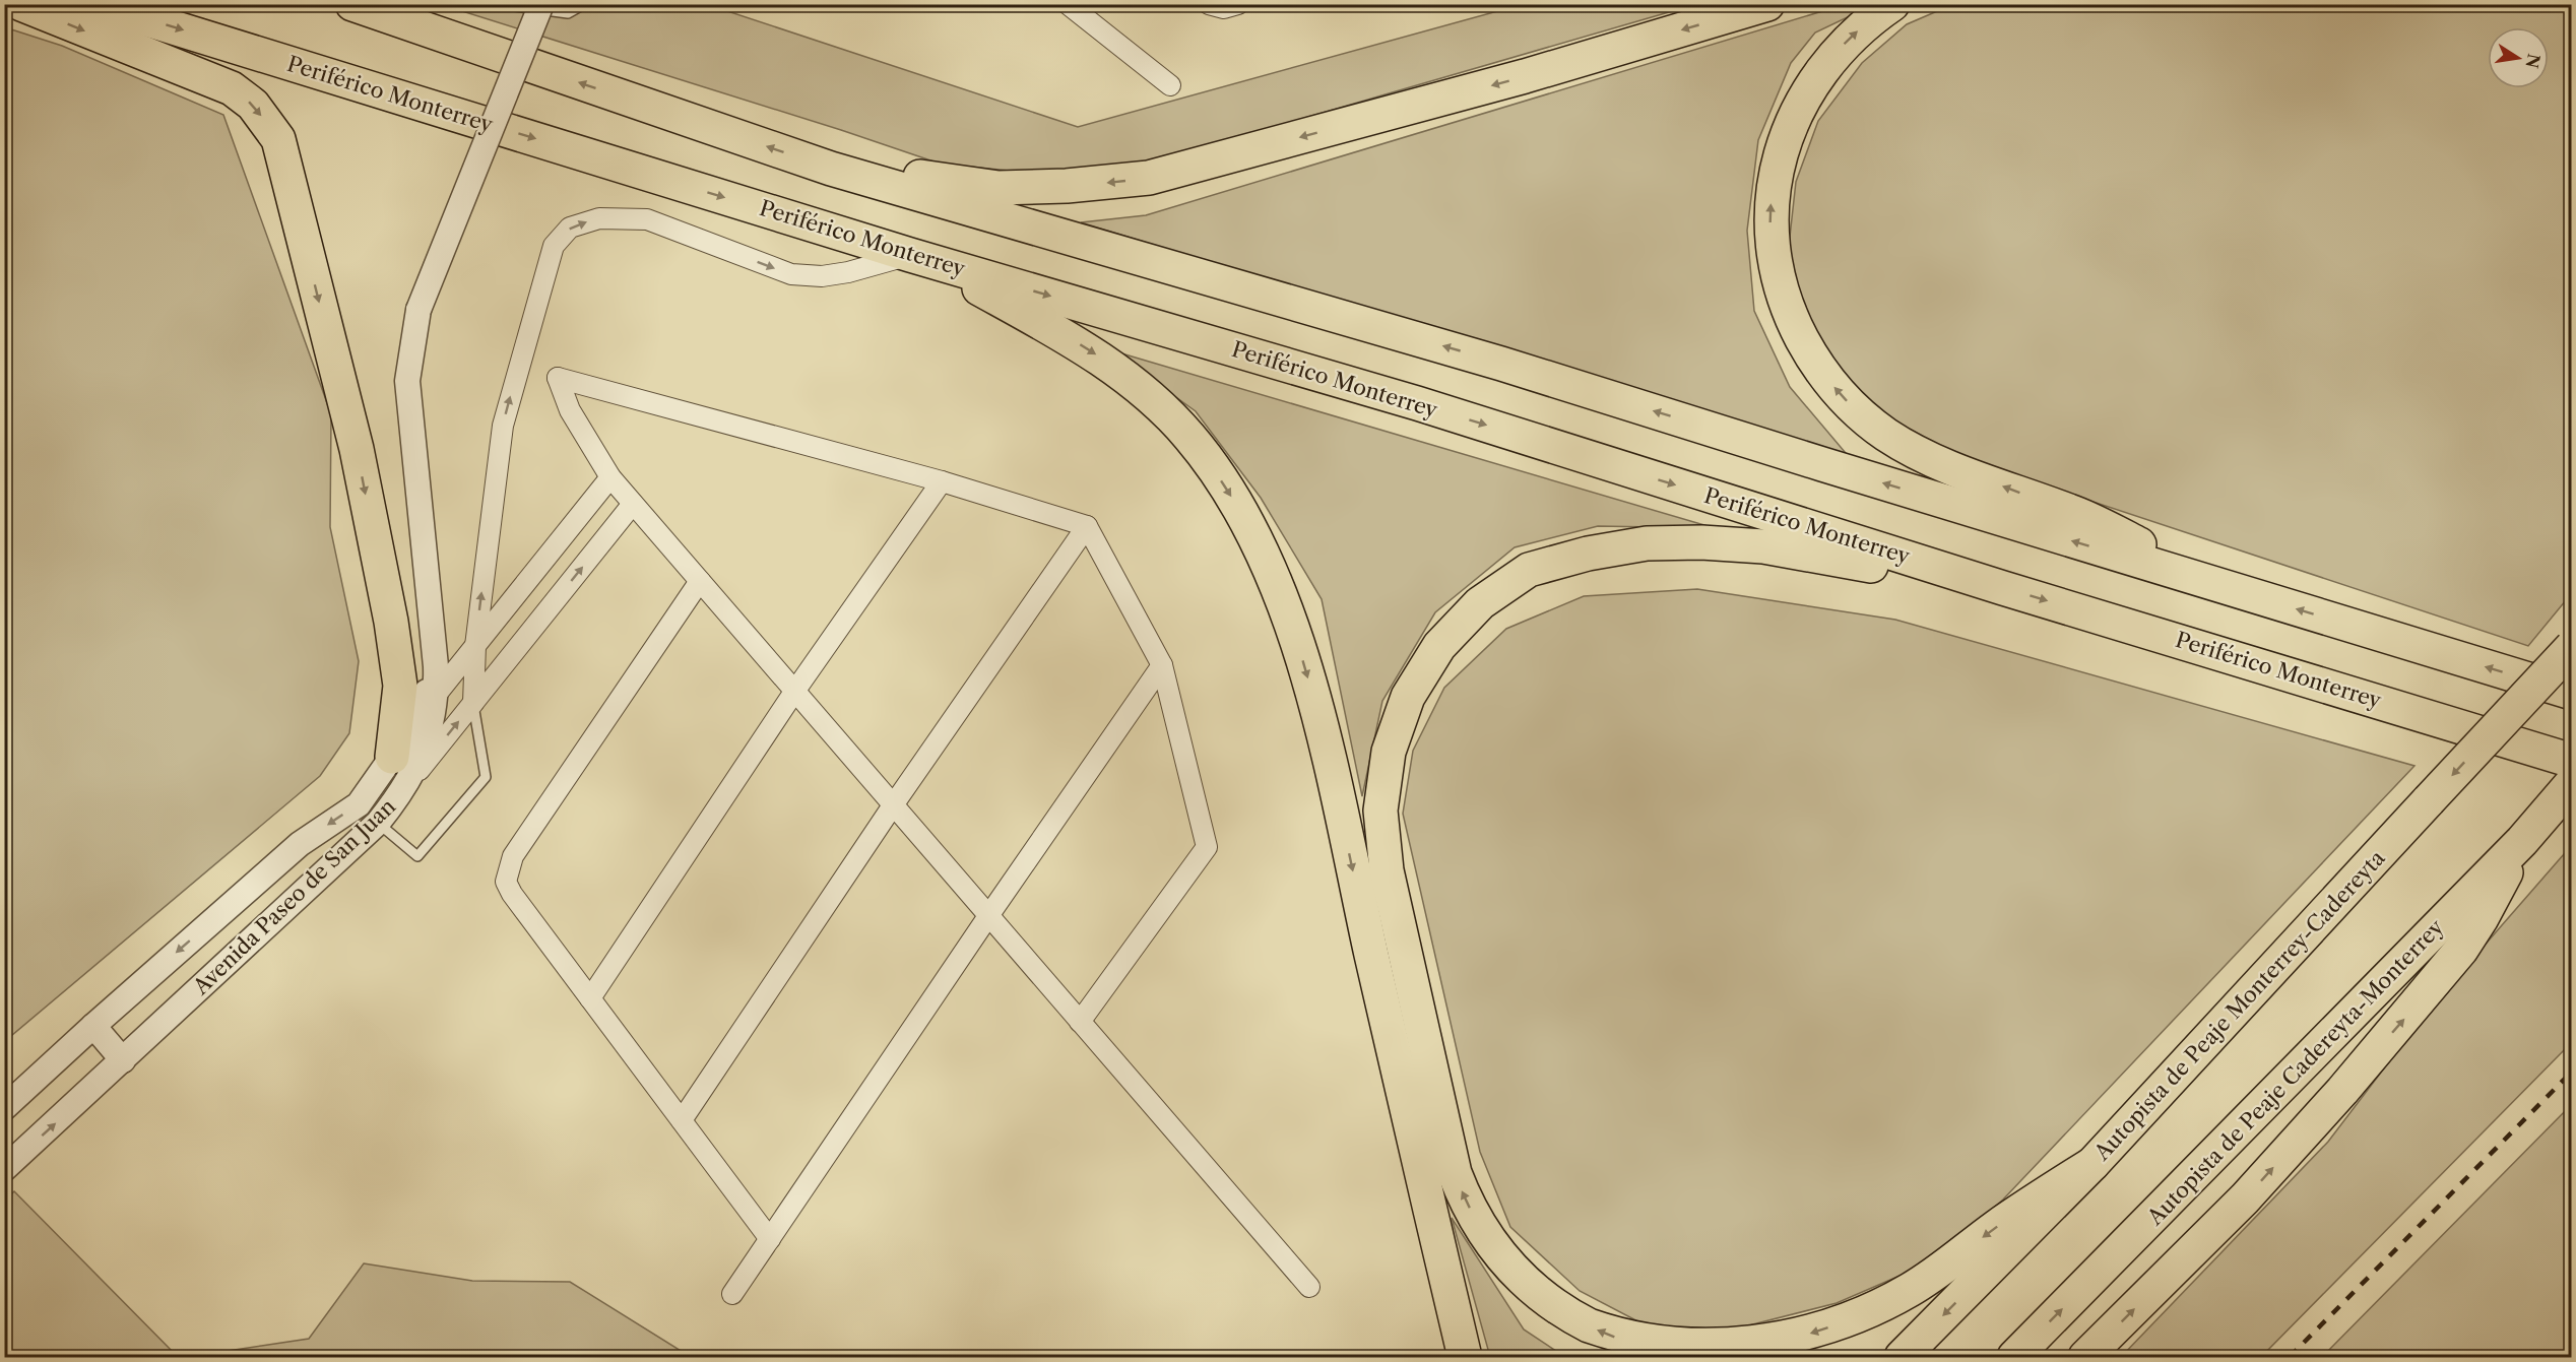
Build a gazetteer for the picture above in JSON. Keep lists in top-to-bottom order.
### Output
{
  "streets": {
    "highway": ["Periférico Monterrey", "Autopista de Peaje Monterrey-Cadereyta", "Autopista de Peaje Cadereyta-Monterrey"],
    "street": ["Avenida Paseo de San Juan"]
  },
  "north": "right"
}
